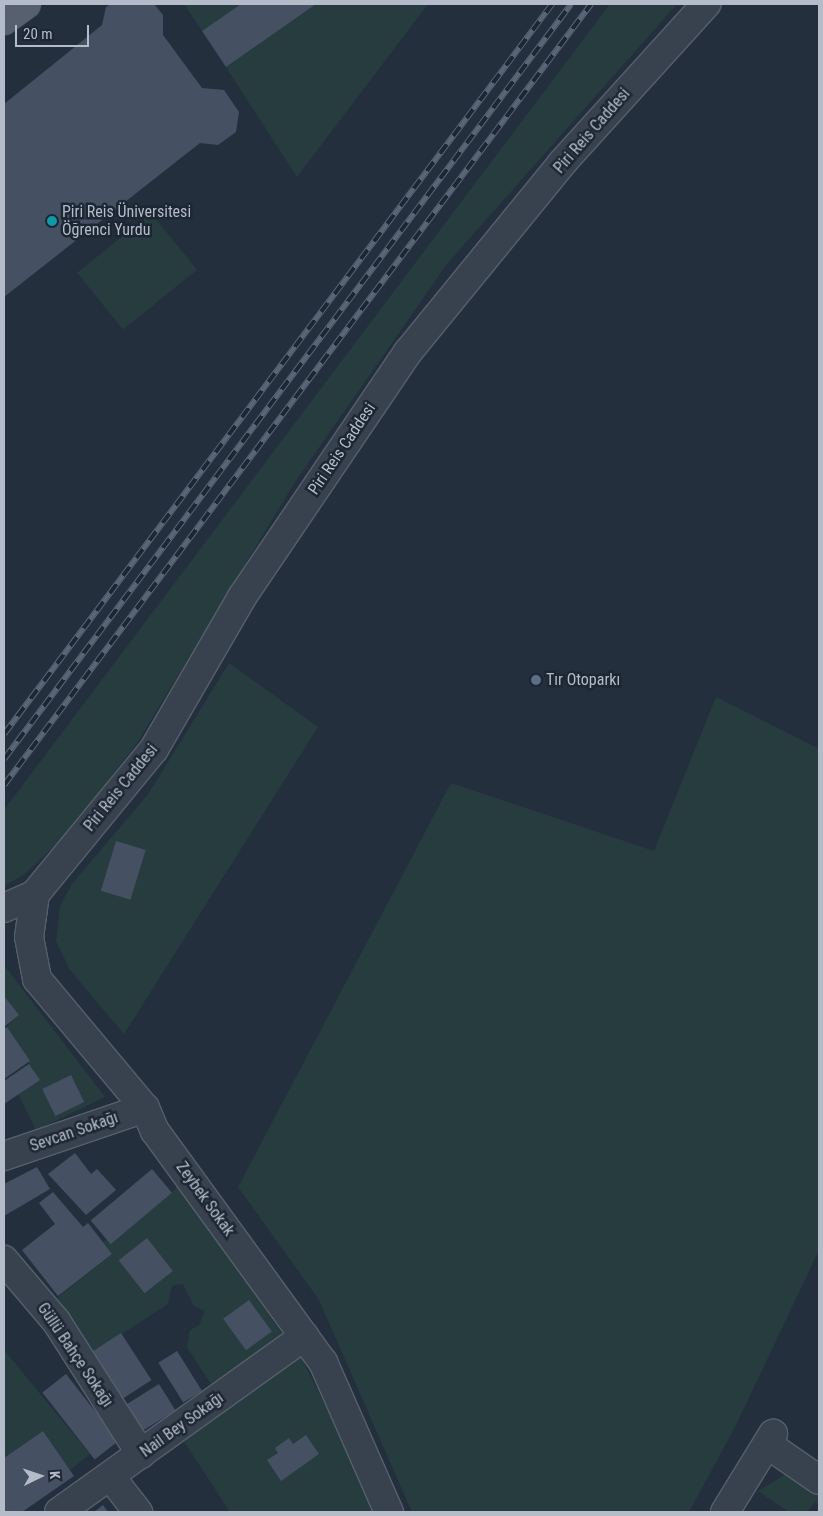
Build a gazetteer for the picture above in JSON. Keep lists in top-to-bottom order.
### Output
{
  "streets": {
    "street": [
      "Piri Reis Caddesi",
      "Sevcan Sokağı",
      "Zeybek Sokak",
      "Güllü Bahçe Sokağı",
      "Nail Bey Sokağı"
    ]
  },
  "crossings": [
    ["Piri Reis Caddesi", "Zeybek Sokak"],
    ["Sevcan Sokağı", "Zeybek Sokak"],
    ["Zeybek Sokak", "Nail Bey Sokağı"],
    ["Güllü Bahçe Sokağı", "Nail Bey Sokağı"]
  ],
  "places": ["Piri Reis Üniversitesi Öğrenci Yurdu", "Tır Otoparkı"],
  "scale_bar": "20 m",
  "north": "right"
}
